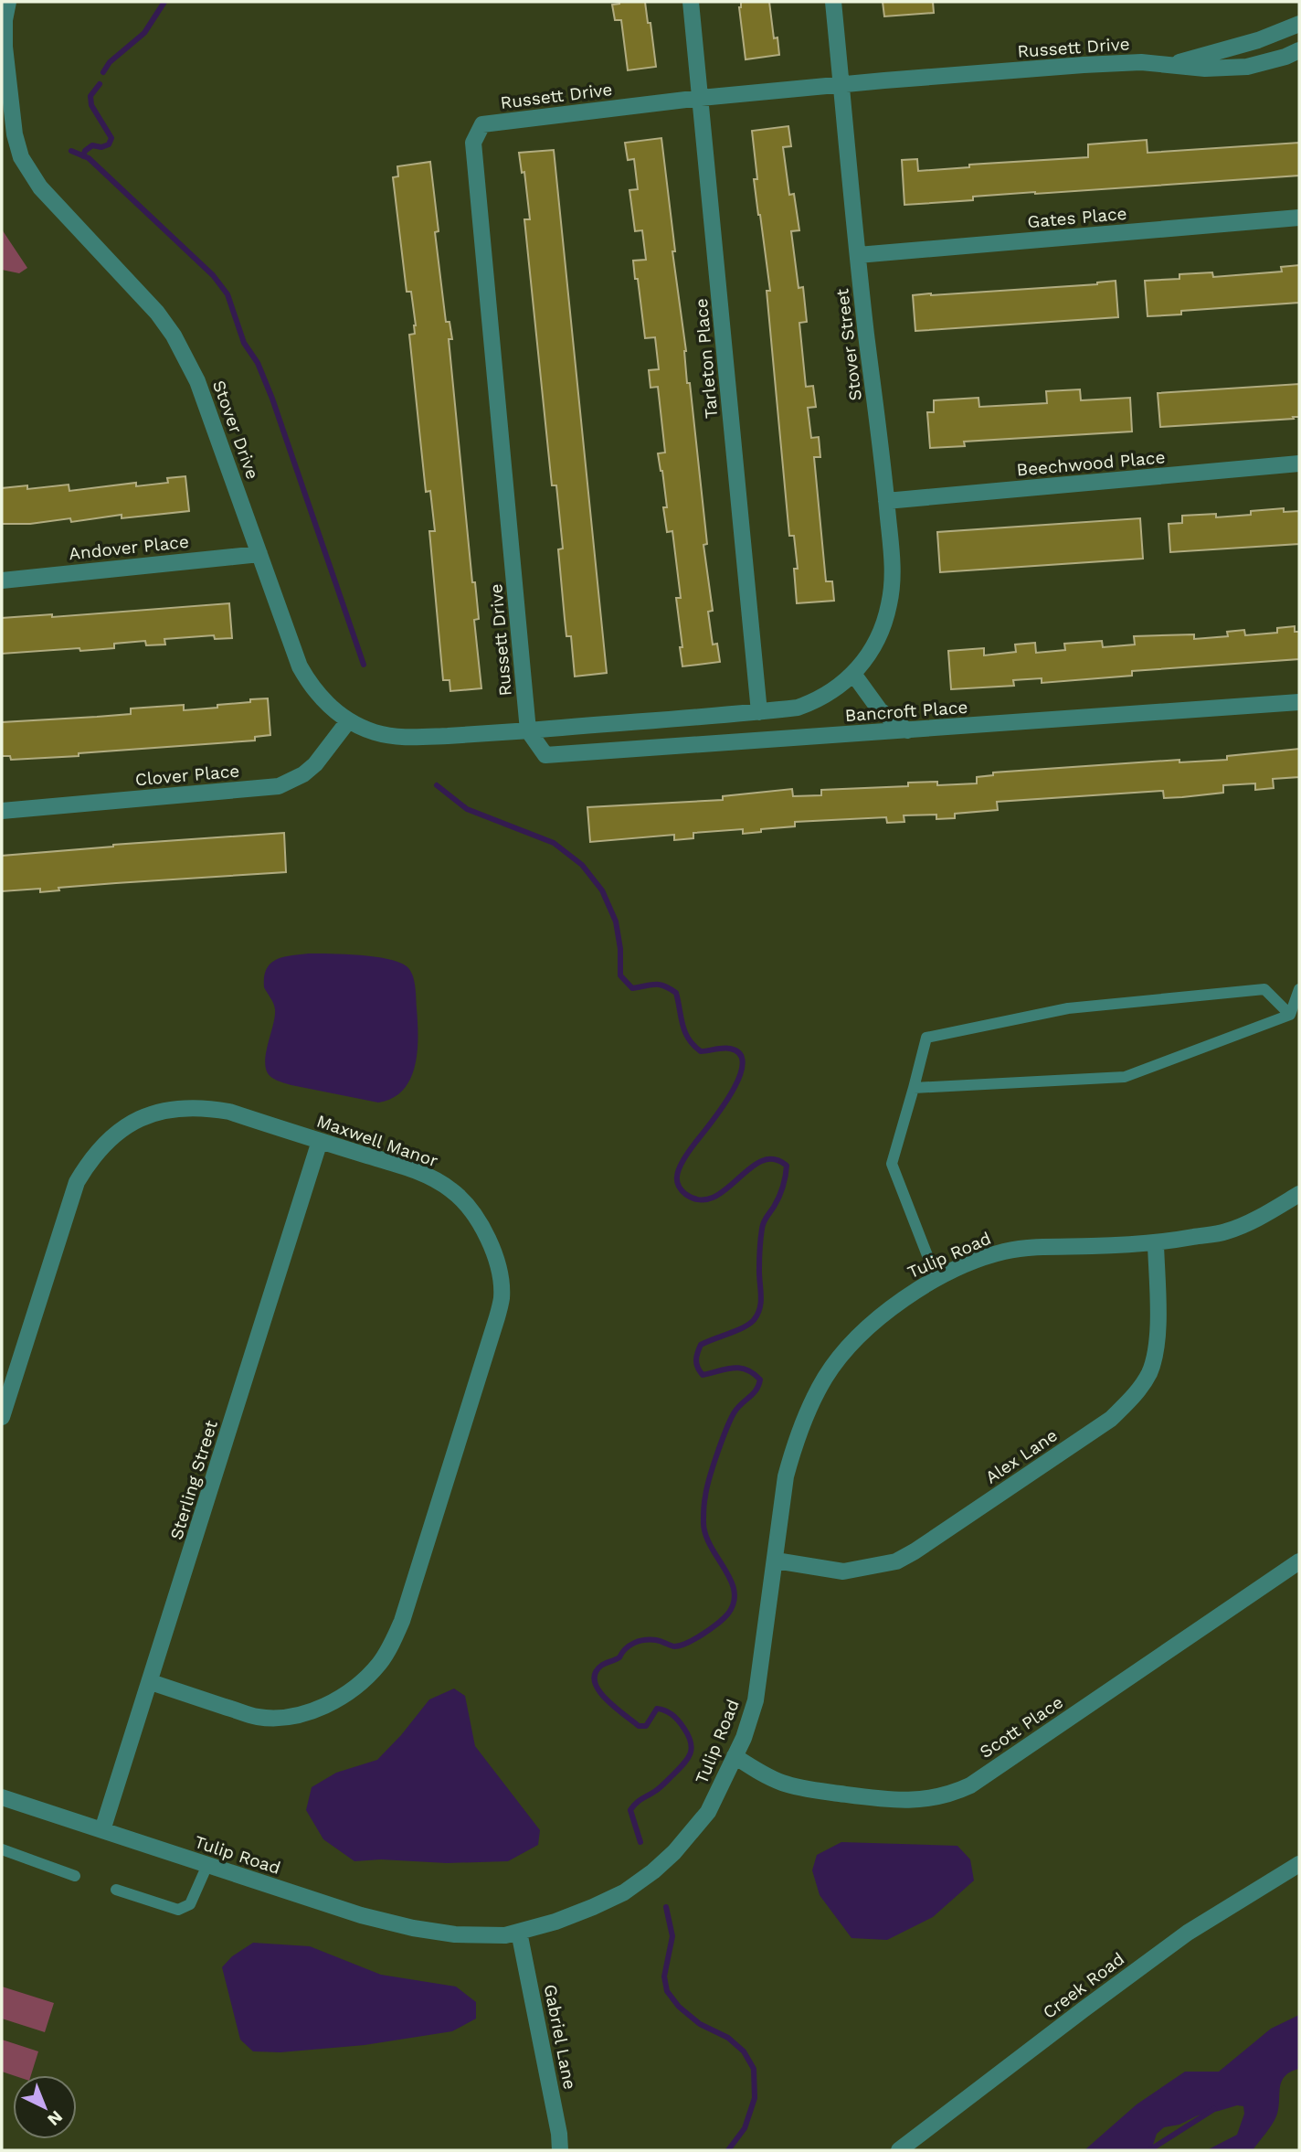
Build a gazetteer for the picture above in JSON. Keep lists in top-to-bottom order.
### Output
{
  "streets": {
    "street": [
      "Russett Drive",
      "Gates Place",
      "Stover Street",
      "Tarleton Place",
      "Stover Drive",
      "Beechwood Place",
      "Andover Place",
      "Bancroft Place",
      "Clover Place",
      "Maxwell Manor",
      "Tulip Road",
      "Alex Lane",
      "Sterling Street",
      "Scott Place",
      "Creek Road",
      "Gabriel Lane"
    ]
  },
  "crossings": [
    ["Russett Drive", "Stover Street"],
    ["Russett Drive", "Tarleton Place"],
    ["Russett Drive", "Stover Drive"],
    ["Russett Drive", "Bancroft Place"],
    ["Gates Place", "Stover Street"],
    ["Stover Street", "Tarleton Place"],
    ["Stover Street", "Stover Drive"],
    ["Stover Street", "Beechwood Place"],
    ["Stover Street", "Bancroft Place"],
    ["Stover Drive", "Andover Place"],
    ["Stover Drive", "Bancroft Place"],
    ["Stover Drive", "Clover Place"],
    ["Maxwell Manor", "Sterling Street"],
    ["Tulip Road", "Alex Lane"],
    ["Tulip Road", "Sterling Street"],
    ["Tulip Road", "Scott Place"],
    ["Tulip Road", "Gabriel Lane"]
  ],
  "north": "bottom right"
}
